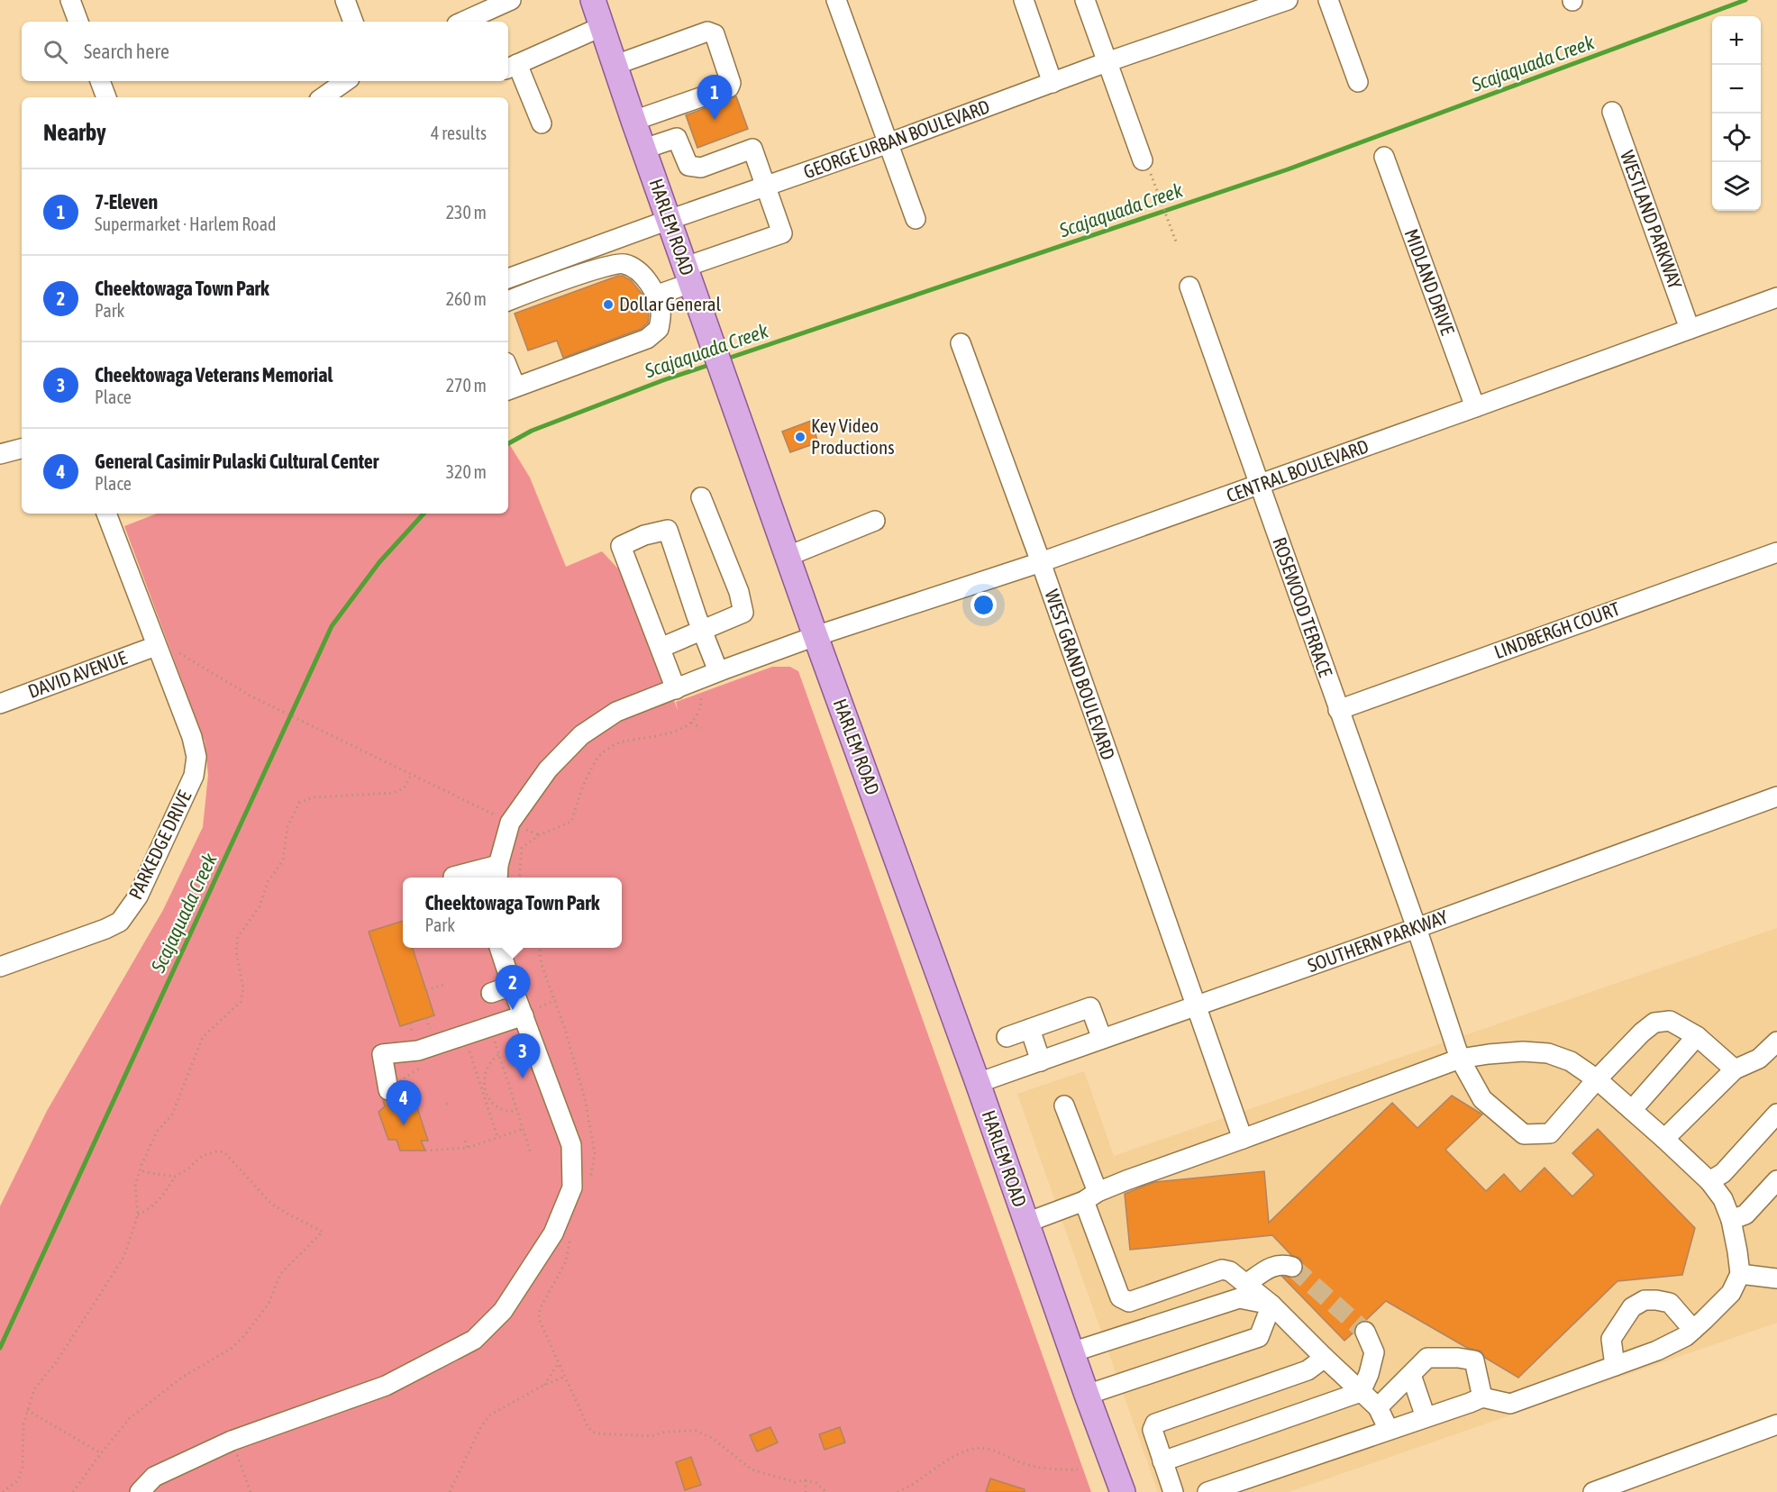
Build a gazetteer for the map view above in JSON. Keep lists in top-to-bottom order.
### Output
{
  "streets": {
    "main road": ["HARLEM ROAD"],
    "street": [
      "GEORGE URBAN BOULEVARD",
      "WESTLAND PARKWAY",
      "MIDLAND DRIVE",
      "CENTRAL BOULEVARD",
      "ROSEWOOD TERRACE",
      "LINDBERGH COURT",
      "DAVID AVENUE",
      "WEST GRAND BOULEVARD",
      "PARKEDGE DRIVE",
      "SOUTHERN PARKWAY"
    ]
  },
  "crossings": [
    ["GEORGE URBAN BOULEVARD", "HARLEM ROAD"],
    ["WESTLAND PARKWAY", "CENTRAL BOULEVARD"],
    ["HARLEM ROAD", "CENTRAL BOULEVARD"],
    ["HARLEM ROAD", "SOUTHERN PARKWAY"],
    ["MIDLAND DRIVE", "CENTRAL BOULEVARD"],
    ["CENTRAL BOULEVARD", "ROSEWOOD TERRACE"],
    ["CENTRAL BOULEVARD", "WEST GRAND BOULEVARD"],
    ["ROSEWOOD TERRACE", "LINDBERGH COURT"],
    ["ROSEWOOD TERRACE", "SOUTHERN PARKWAY"],
    ["DAVID AVENUE", "PARKEDGE DRIVE"],
    ["WEST GRAND BOULEVARD", "SOUTHERN PARKWAY"]
  ],
  "water": ["Scajaquada Creek"],
  "places": ["Dollar General", "Key Video Productions"],
  "page": {
    "map_buttons": ["+", "−"],
    "search": "Search here",
    "pins": [
      "1",
      "2",
      "3",
      "4"
    ],
    "heading": ["Nearby", "4 results"],
    "list": [
      {
        "mark": "1",
        "name": "7-Eleven",
        "note": "Supermarket · Harlem Road",
        "value": "230 m"
      },
      {
        "mark": "2",
        "name": "Cheektowaga Town Park",
        "note": "Park",
        "value": "260 m"
      },
      {
        "mark": "3",
        "name": "Cheektowaga Veterans Memorial",
        "note": "Place",
        "value": "270 m"
      },
      {
        "mark": "4",
        "name": "General Casimir Pulaski Cultural Center",
        "note": "Place",
        "value": "320 m"
      }
    ],
    "popup": ["Cheektowaga Town Park", "Park"]
  }
}
